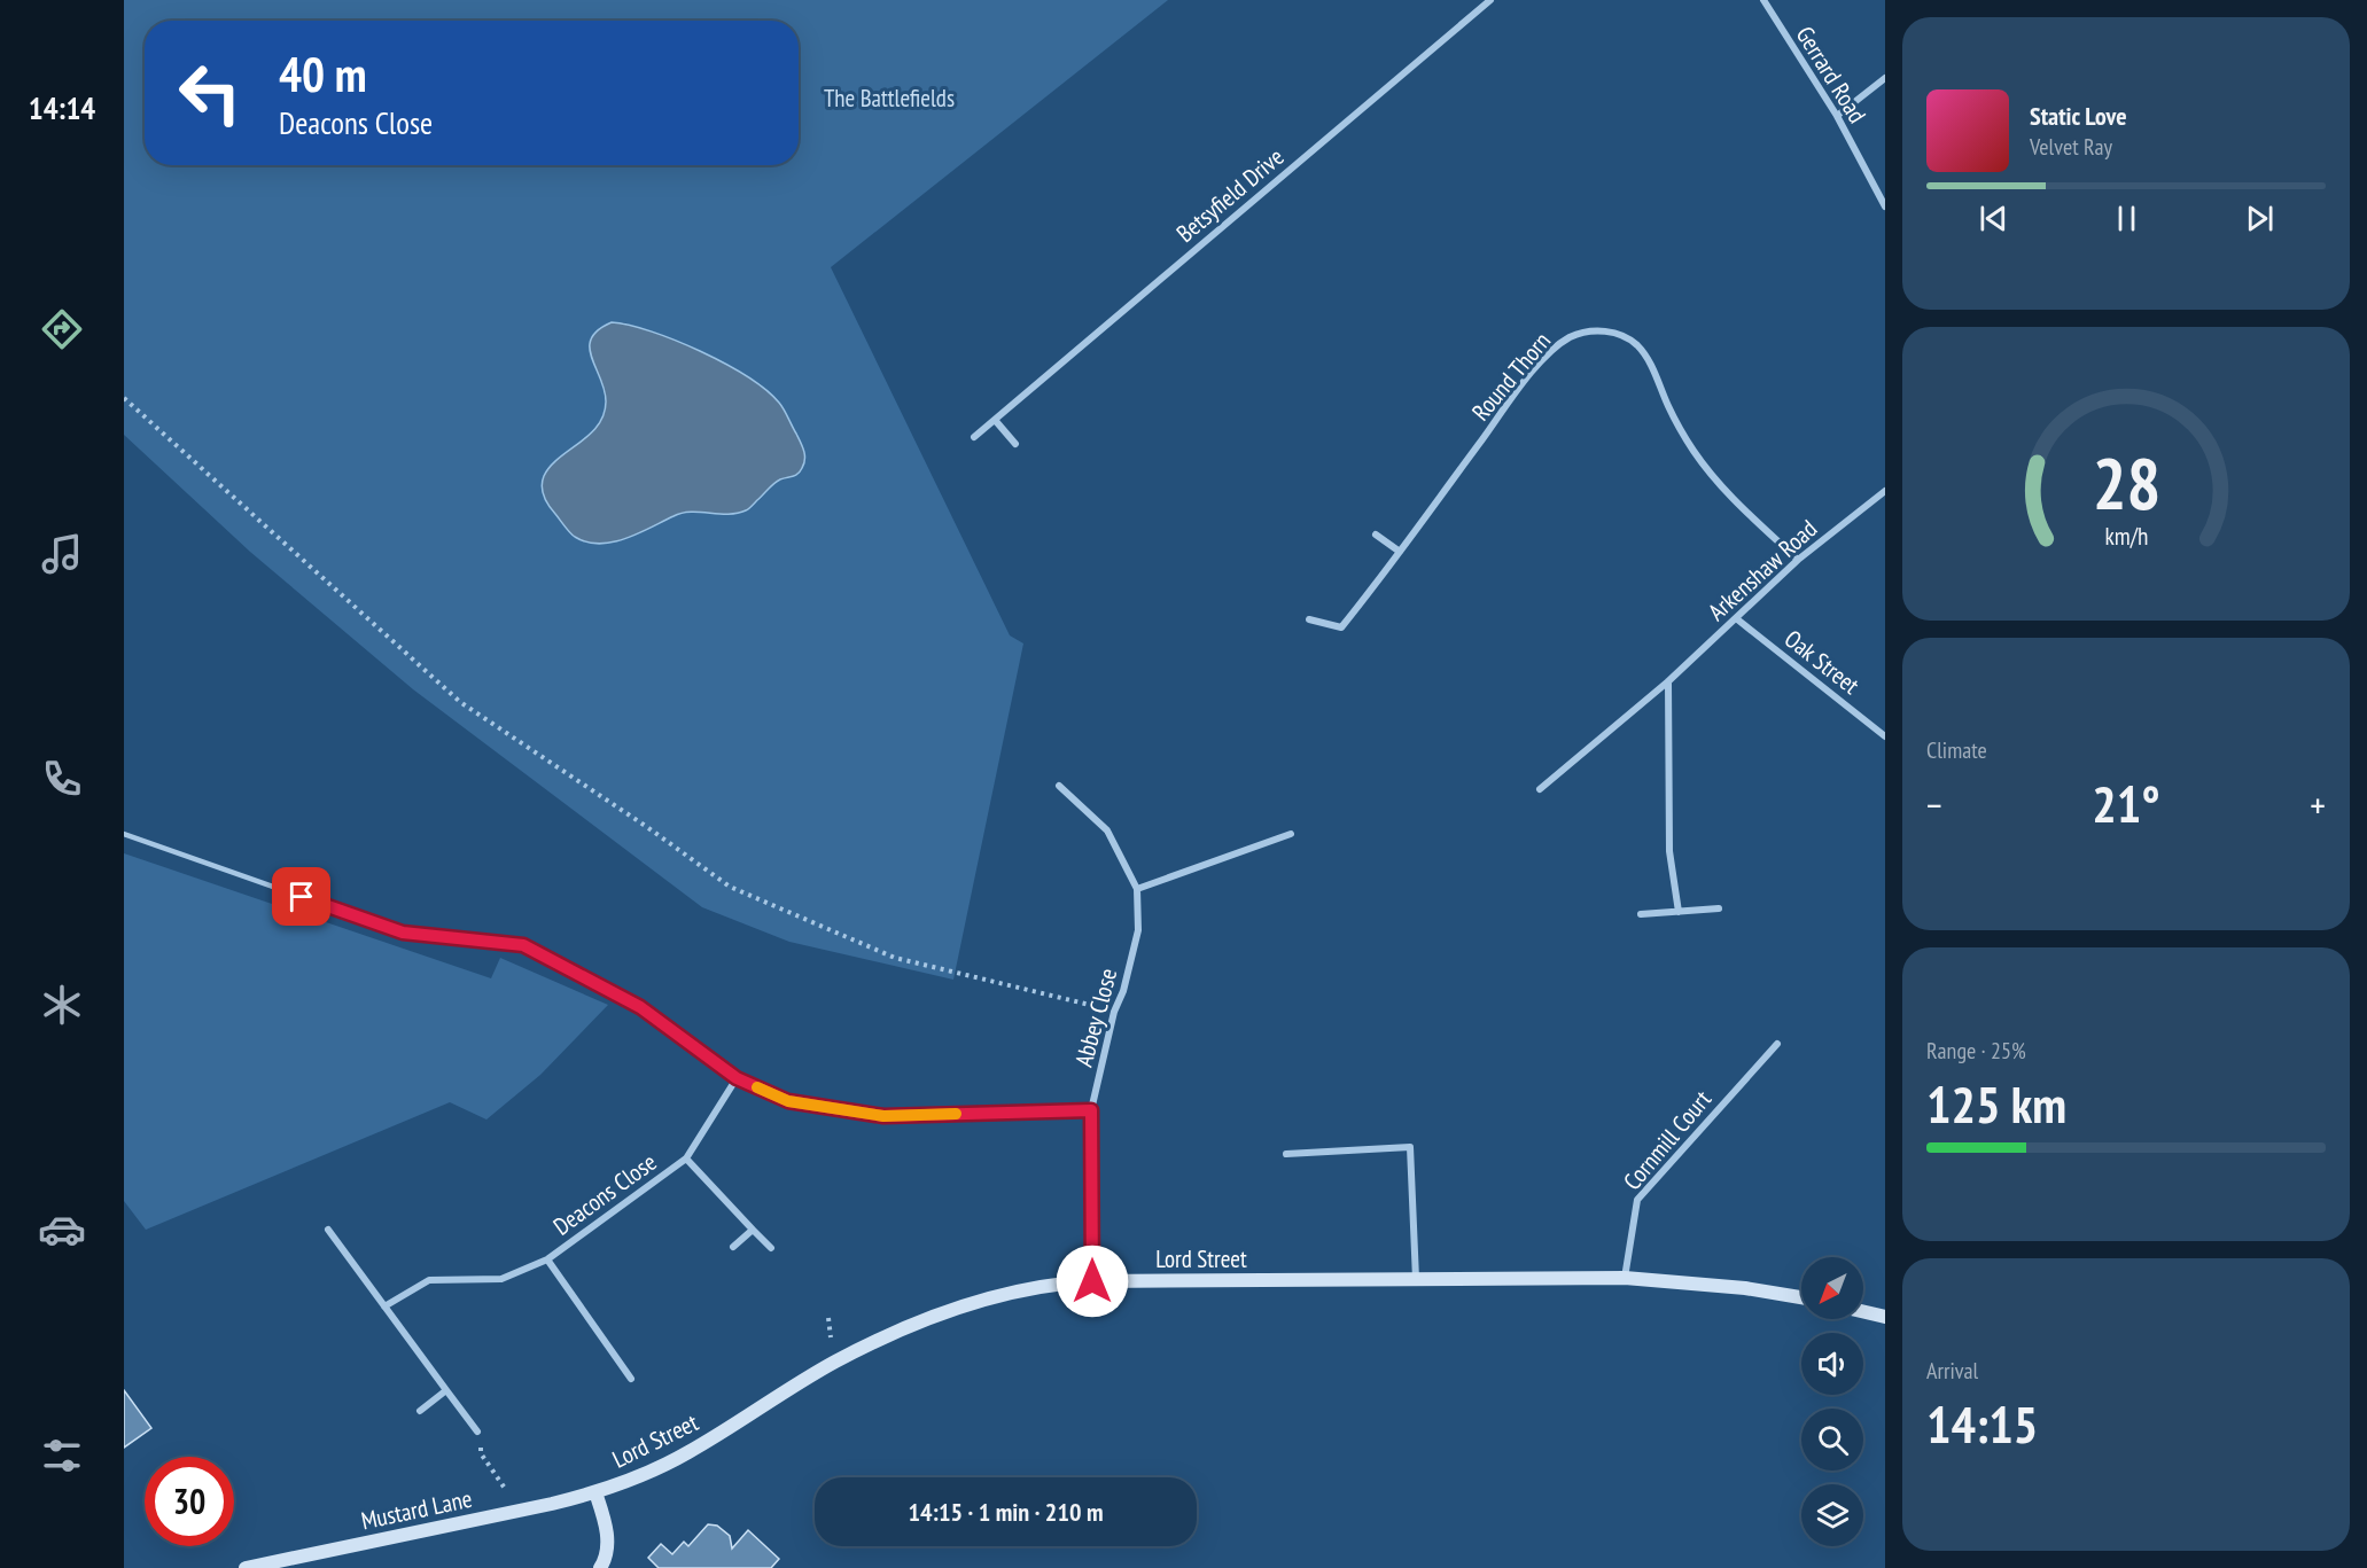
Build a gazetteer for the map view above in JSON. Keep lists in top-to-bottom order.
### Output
{
  "streets": {
    "street": [
      "Gerrard Road",
      "Betsyfield Drive",
      "Round Thorn",
      "Arkenshaw Road",
      "Oak Street",
      "Abbey Close",
      "Cornmill Court",
      "Deacons Close",
      "Lord Street",
      "Mustard Lane"
    ]
  },
  "crossings": [
    ["Round Thorn", "Arkenshaw Road"],
    ["Arkenshaw Road", "Oak Street"],
    ["Abbey Close", "Lord Street"],
    ["Cornmill Court", "Lord Street"],
    ["Lord Street", "Mustard Lane"]
  ],
  "parks": ["The Battlefields"],
  "north": "bottom left",
  "page": {
    "tabs": "14:14",
    "turn": ["40 m", "Deacons Close"],
    "song": ["Static Love", "Velvet Ray"],
    "tile": [
      "Climate",
      ["Range · 25%", "125 km"],
      ["Arrival", "14:15"]
    ],
    "heat": ["−", "21°", "+"],
    "limit": "30",
    "trip": "14:15 · 1 min · 210 m",
    "gauge": ["28", "km/h"]
  }
}
